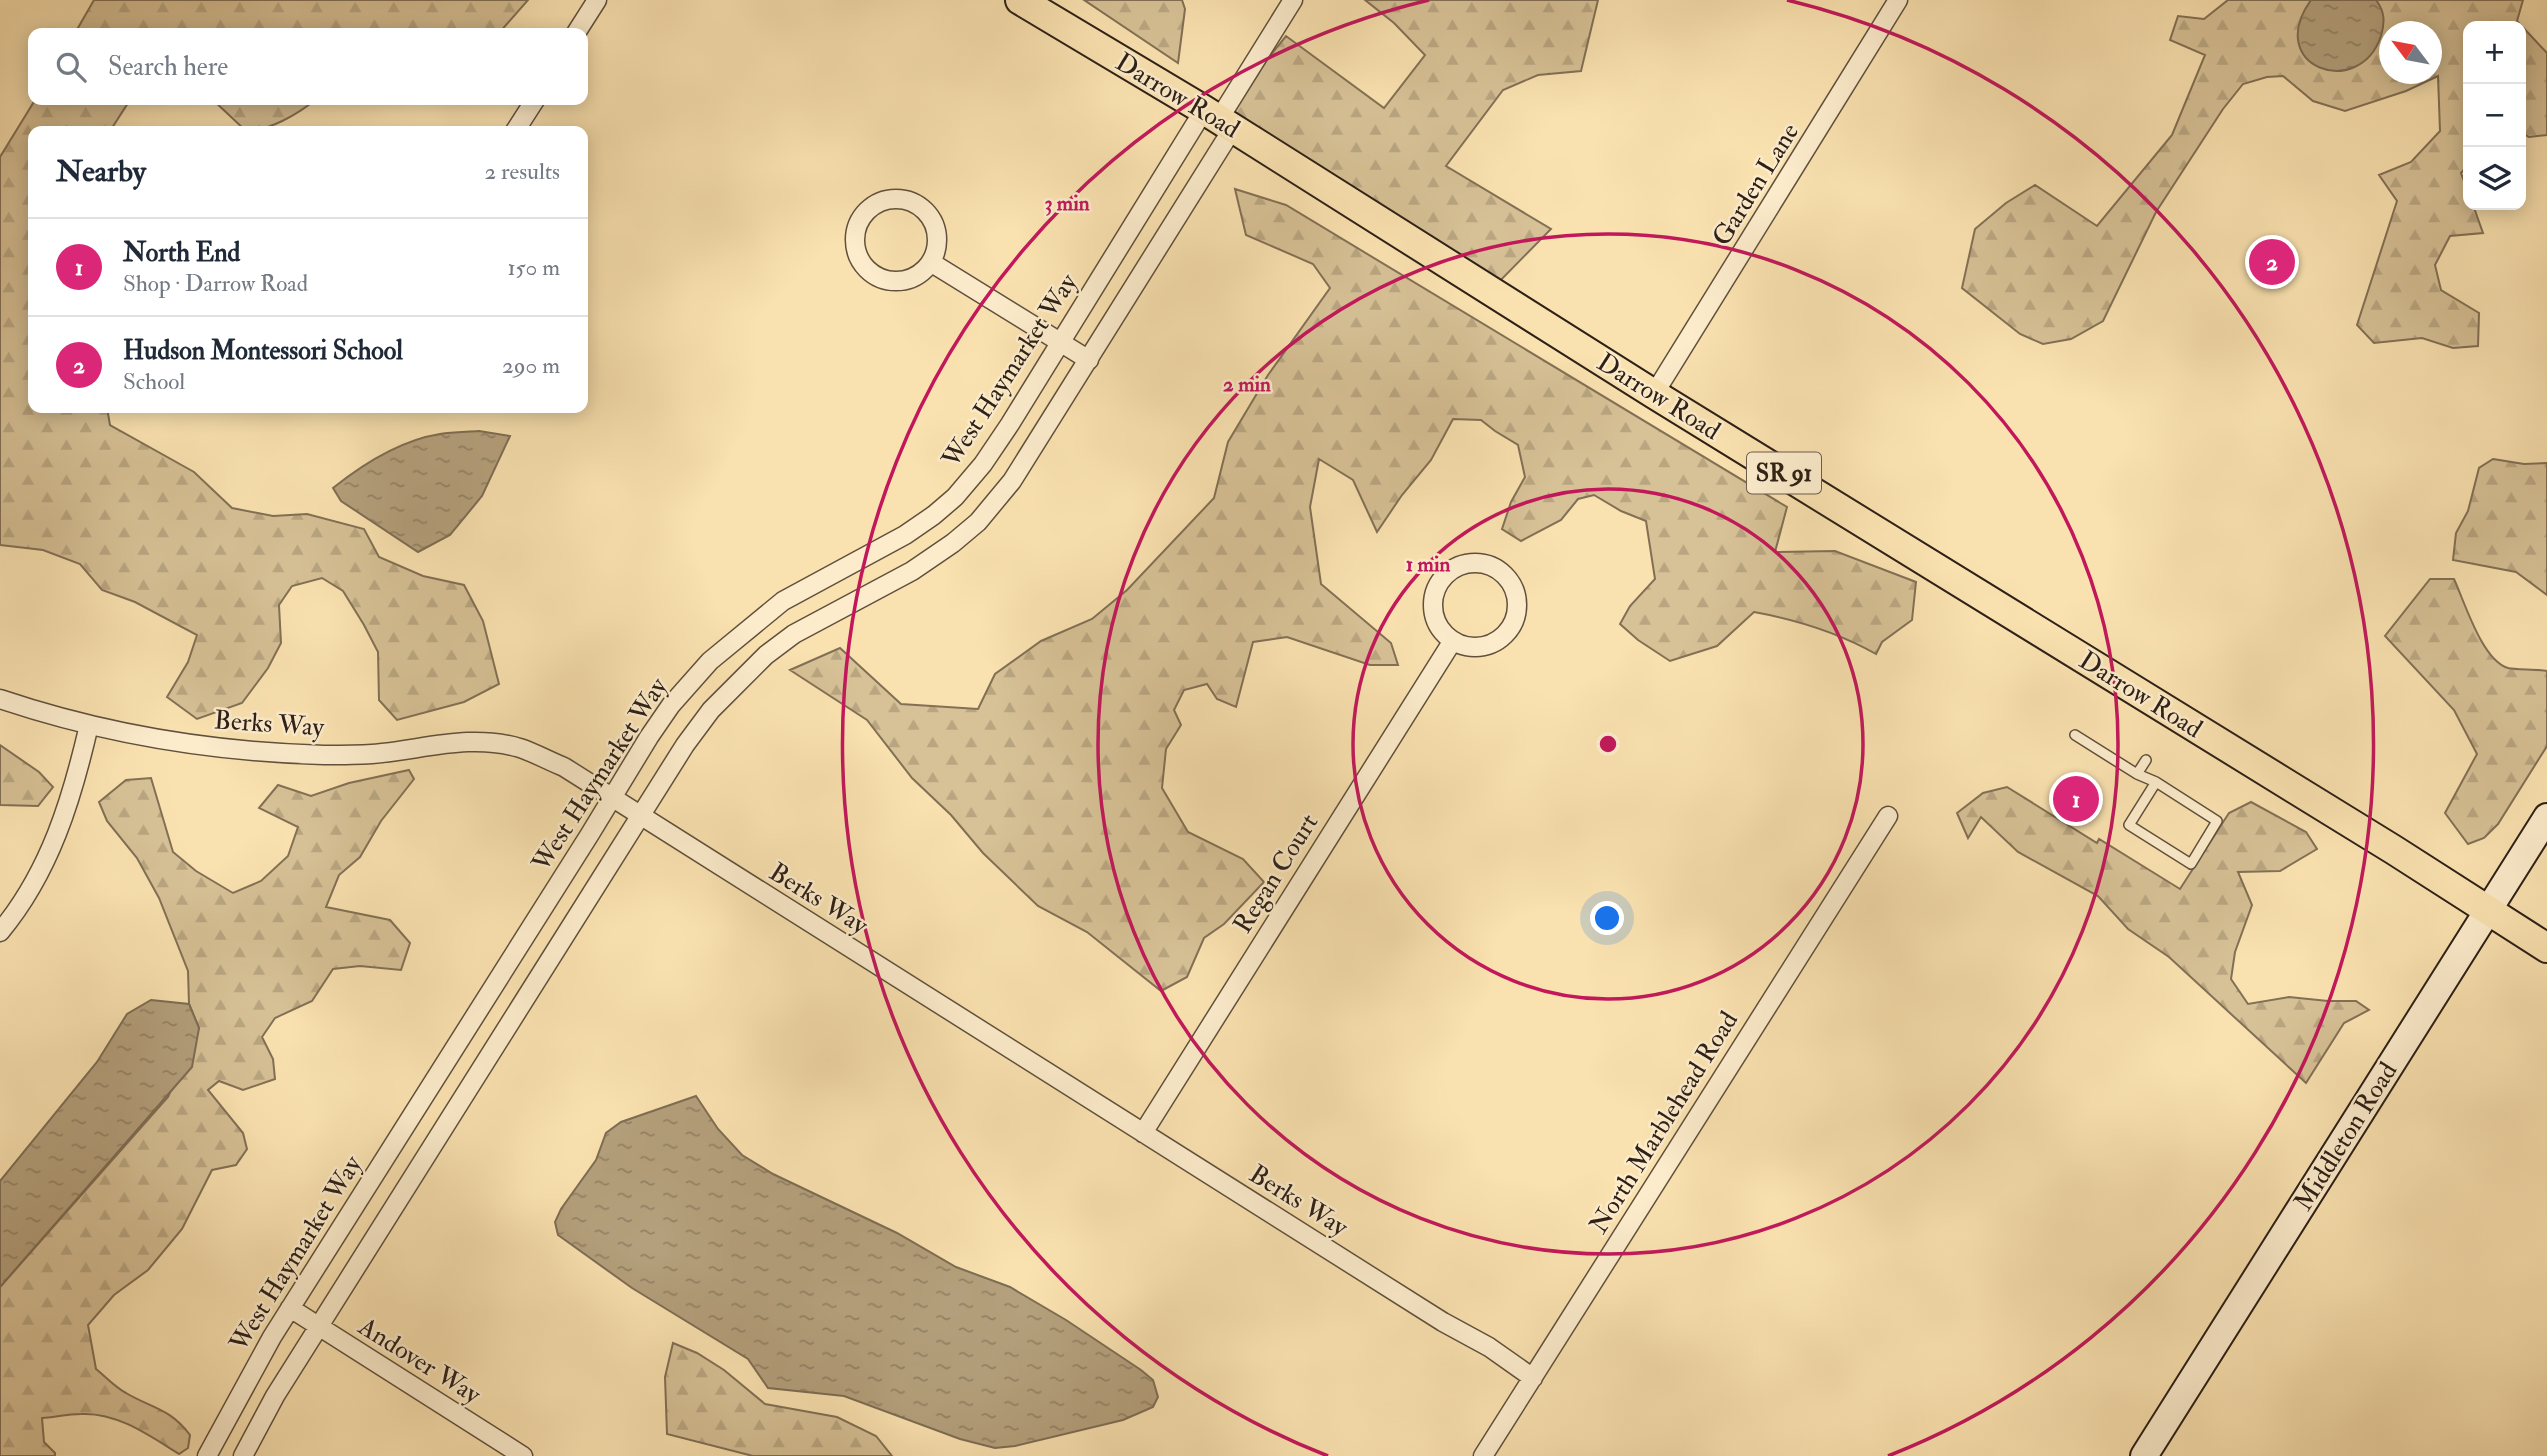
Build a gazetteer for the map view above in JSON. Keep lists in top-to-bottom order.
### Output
{
  "streets": {
    "main road": ["Darrow Road", "SR 91"],
    "street": [
      "Garden Lane",
      "West Haymarket Way",
      "Berks Way",
      "Regan Court",
      "North Marblehead Road",
      "Middleton Road",
      "Andover Way"
    ]
  },
  "crossings": [
    ["Darrow Road", "Garden Lane"],
    ["Darrow Road", "West Haymarket Way"],
    ["Darrow Road", "Middleton Road"],
    ["West Haymarket Way", "Berks Way"],
    ["West Haymarket Way", "Andover Way"],
    ["Berks Way", "Regan Court"],
    ["Berks Way", "North Marblehead Road"]
  ],
  "north": "top left",
  "page": {
    "map_buttons": ["+", "−"],
    "search": "Search here",
    "heading": ["Nearby", "2 results"],
    "list": [
      {
        "mark": "1",
        "name": "North End",
        "note": "Shop · Darrow Road",
        "value": "150 m"
      },
      {
        "mark": "2",
        "name": "Hudson Montessori School",
        "note": "School",
        "value": "290 m"
      }
    ],
    "pins": ["2", "1"]
  },
  "rings": ["3 min", "2 min", "1 min"]
}
